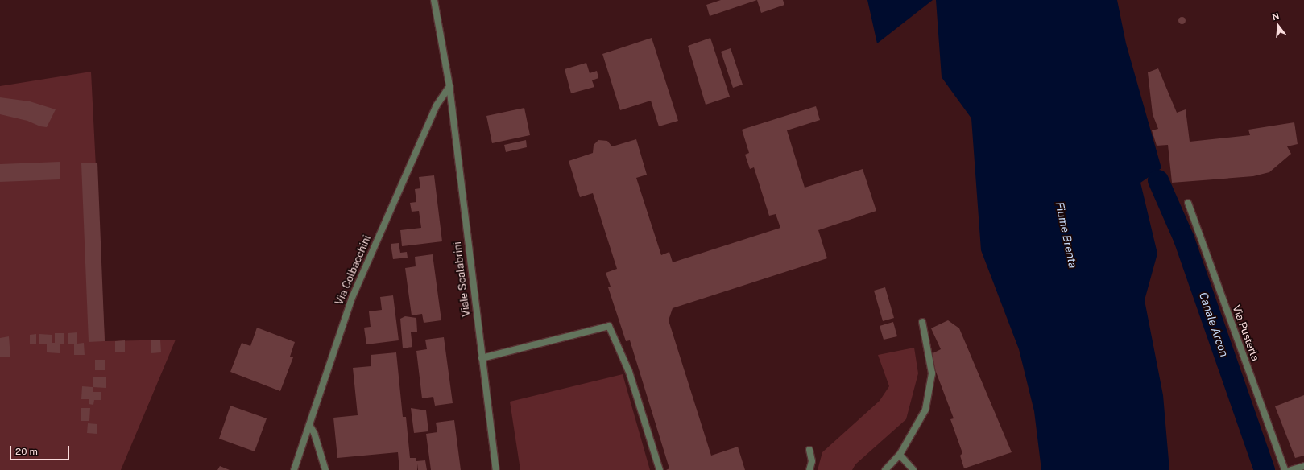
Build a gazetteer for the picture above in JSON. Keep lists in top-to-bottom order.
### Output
{
  "streets": {
    "street": ["Via Colbacchini", "Viale Scalabrini", "Via Pusterla"]
  },
  "crossings": [
    ["Via Colbacchini", "Viale Scalabrini"]
  ],
  "water": ["Fiume Brenta", "Canale Arcon"],
  "scale_bar": "20 m",
  "north": "top"
}
